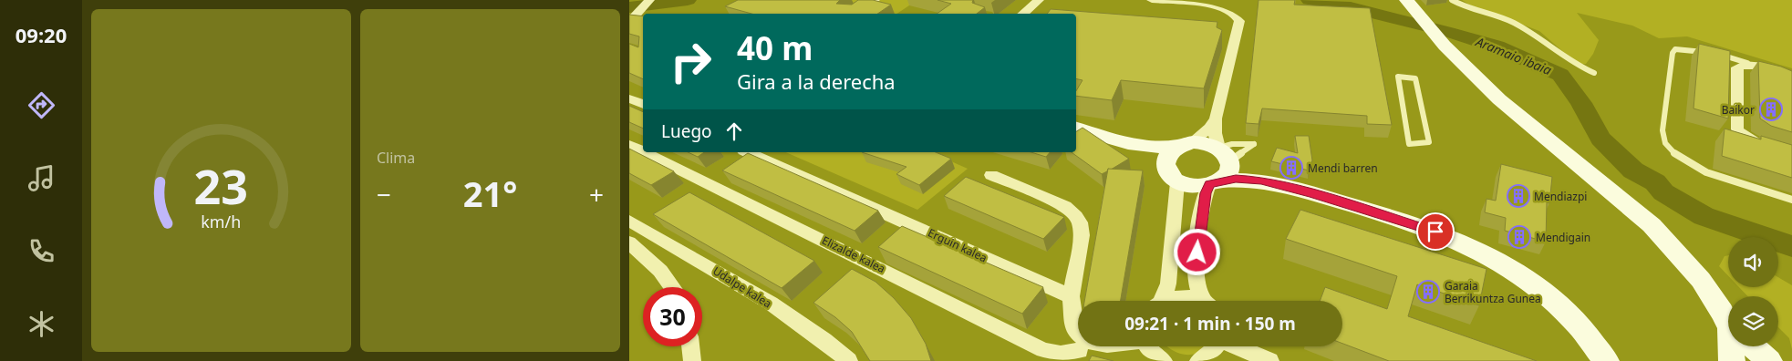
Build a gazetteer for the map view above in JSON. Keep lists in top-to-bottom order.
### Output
{
  "streets": {
    "street": ["Erguin kalea", "Elizalde kalea", "Udalpe kalea"]
  },
  "water": ["Aramaio ibaia"],
  "places": {
    "building": [
      "Baikor",
      "Mendi barren",
      "Mendiazpi",
      "Mendigain",
      "Garaia Berrikuntza Gunea"
    ]
  },
  "page": {
    "tabs": "09:20",
    "tile": "Clima",
    "turn": ["40 m", "Gira a la derecha"],
    "then": "Luego",
    "heat": ["−", "21°", "+"],
    "limit": "30",
    "trip": "09:21 · 1 min · 150 m",
    "gauge": ["23", "km/h"]
  }
}
